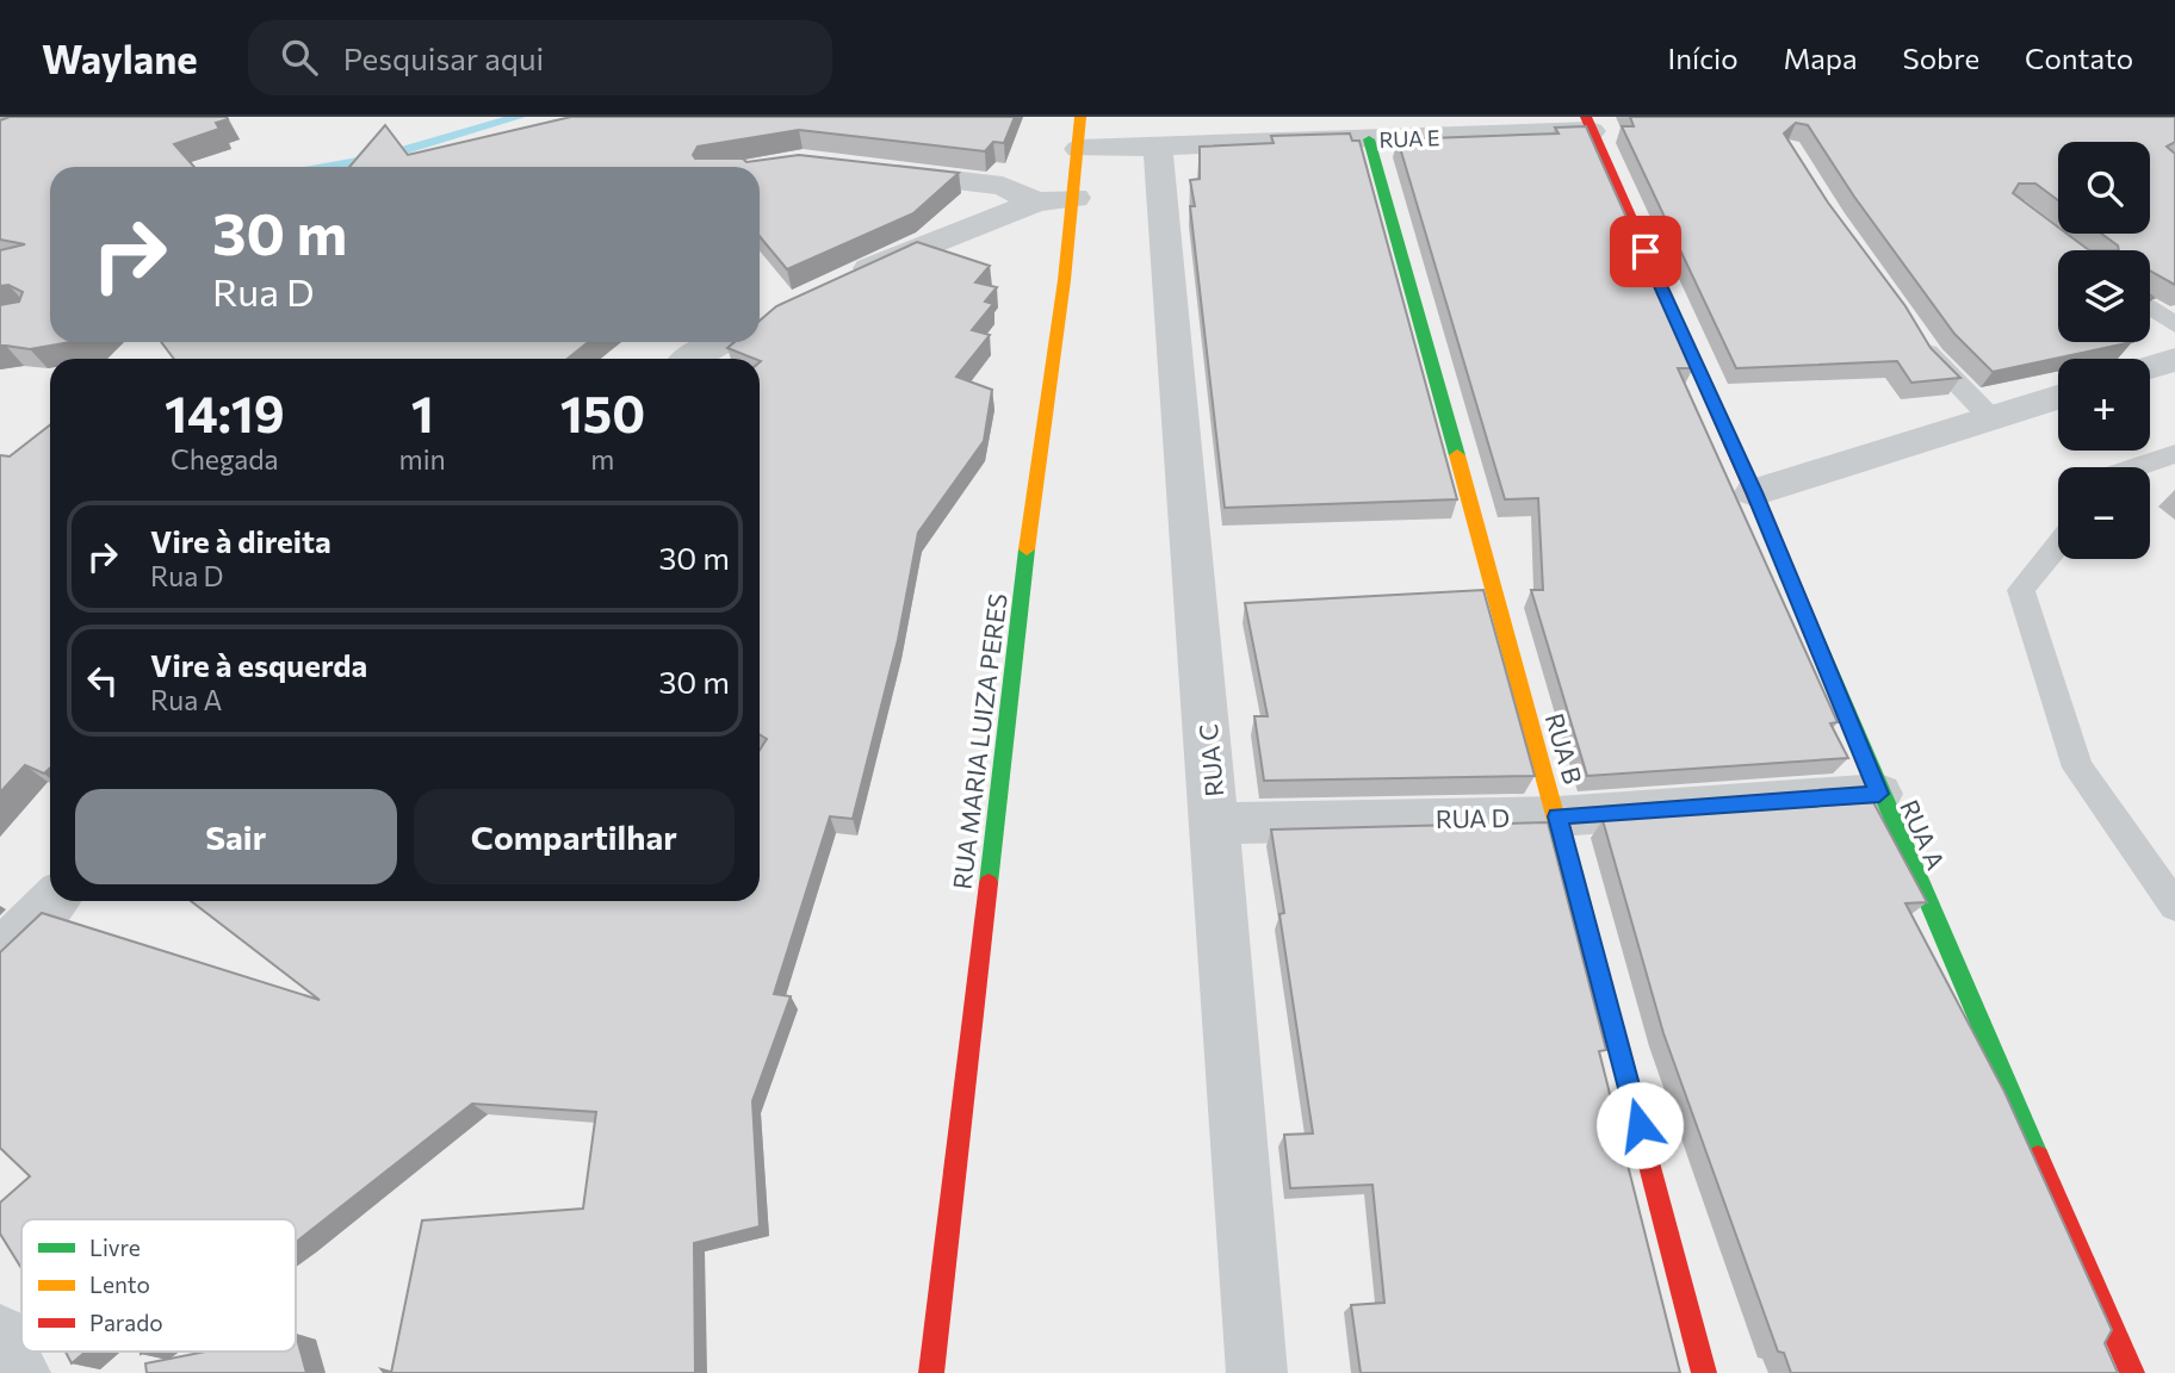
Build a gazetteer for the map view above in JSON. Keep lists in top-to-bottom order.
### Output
{
  "streets": {
    "street": [
      "RUA E",
      "RUA MARIA LUIZA PERES",
      "RUA B",
      "RUA C",
      "RUA D",
      "RUA A"
    ]
  },
  "crossings": [
    ["RUA E", "RUA MARIA LUIZA PERES"],
    ["RUA E", "RUA B"],
    ["RUA E", "RUA C"],
    ["RUA E", "RUA A"],
    ["RUA B", "RUA D"],
    ["RUA C", "RUA D"],
    ["RUA D", "RUA A"]
  ],
  "legend": ["Livre", "Lento", "Parado"],
  "page": {
    "header": "Waylane",
    "search": "Pesquisar aqui",
    "nav": [
      "Início",
      "Mapa",
      "Sobre",
      "Contato"
    ],
    "map_buttons": ["+", "−"],
    "turn": ["30 m", "Rua D"],
    "eta": [
      "14:19",
      "Chegada",
      "1",
      "min",
      "150",
      "m"
    ],
    "list": [
      {
        "name": "Vire à direita",
        "note": "Rua D",
        "value": "30 m"
      },
      {
        "name": "Vire à esquerda",
        "note": "Rua A",
        "value": "30 m"
      }
    ],
    "buttons": ["Sair", "Compartilhar"]
  }
}
